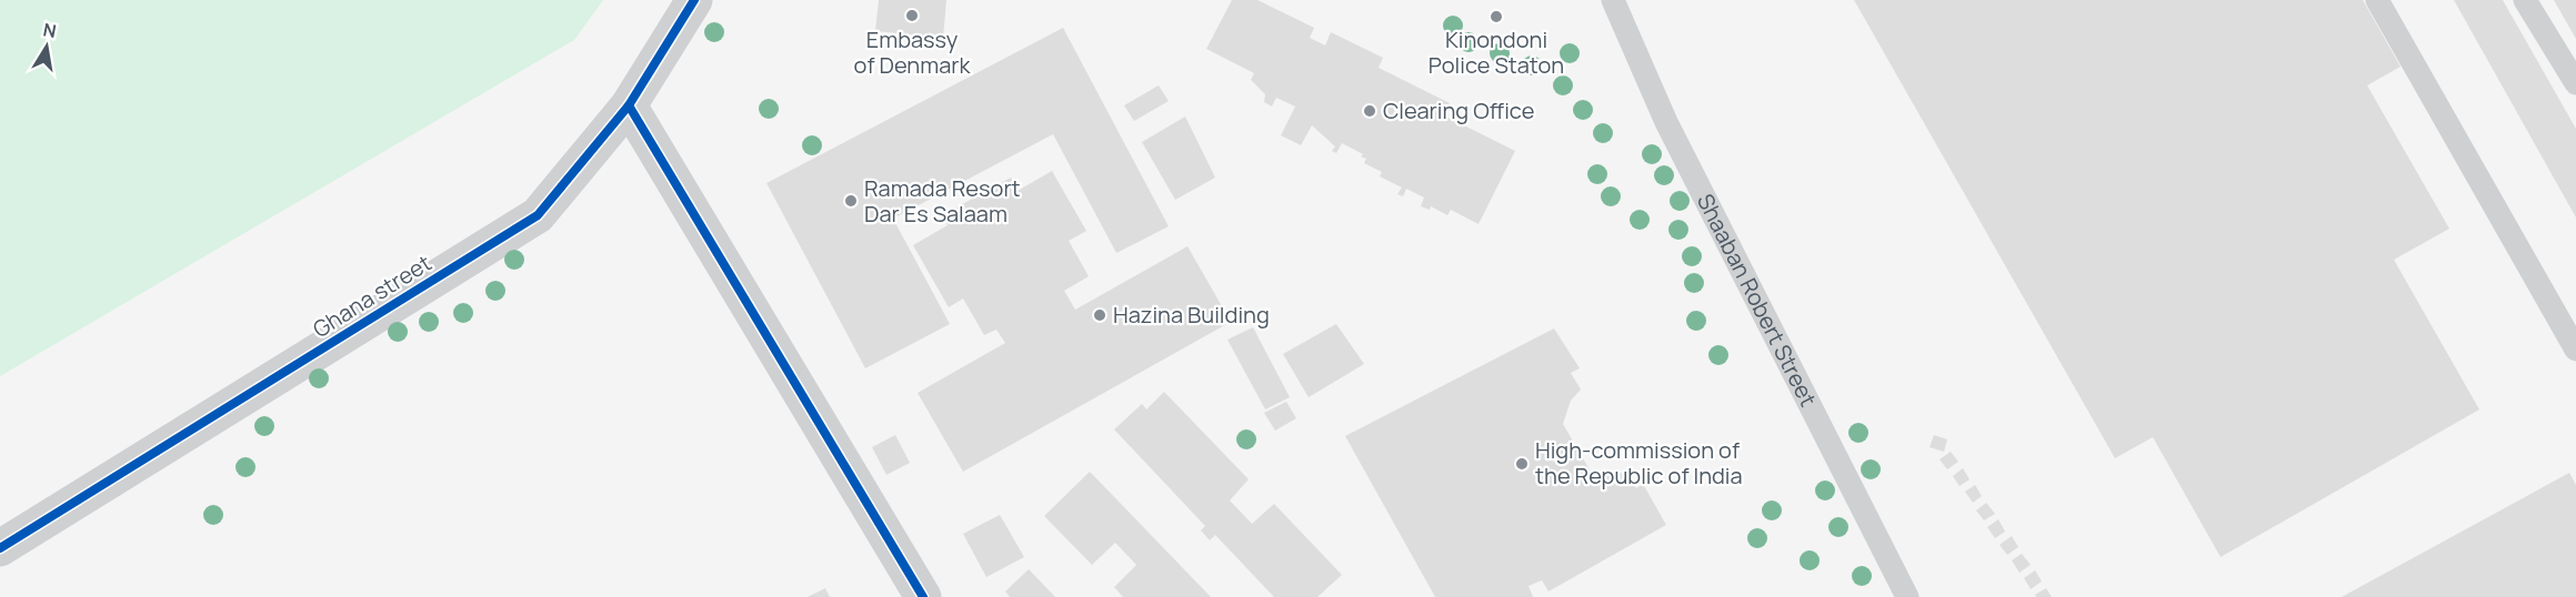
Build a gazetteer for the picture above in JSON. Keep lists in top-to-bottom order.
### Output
{
  "streets": {
    "street": ["Ghana street"],
    "lane": ["Shaaban Robert Street"]
  },
  "places": [
    "Embassy of Denmark",
    "Kinondoni Police Staton",
    "Clearing Office",
    "Ramada Resort Dar Es Salaam",
    "Hazina Building",
    "High-commission of the Republic of India"
  ],
  "north": "top"
}
